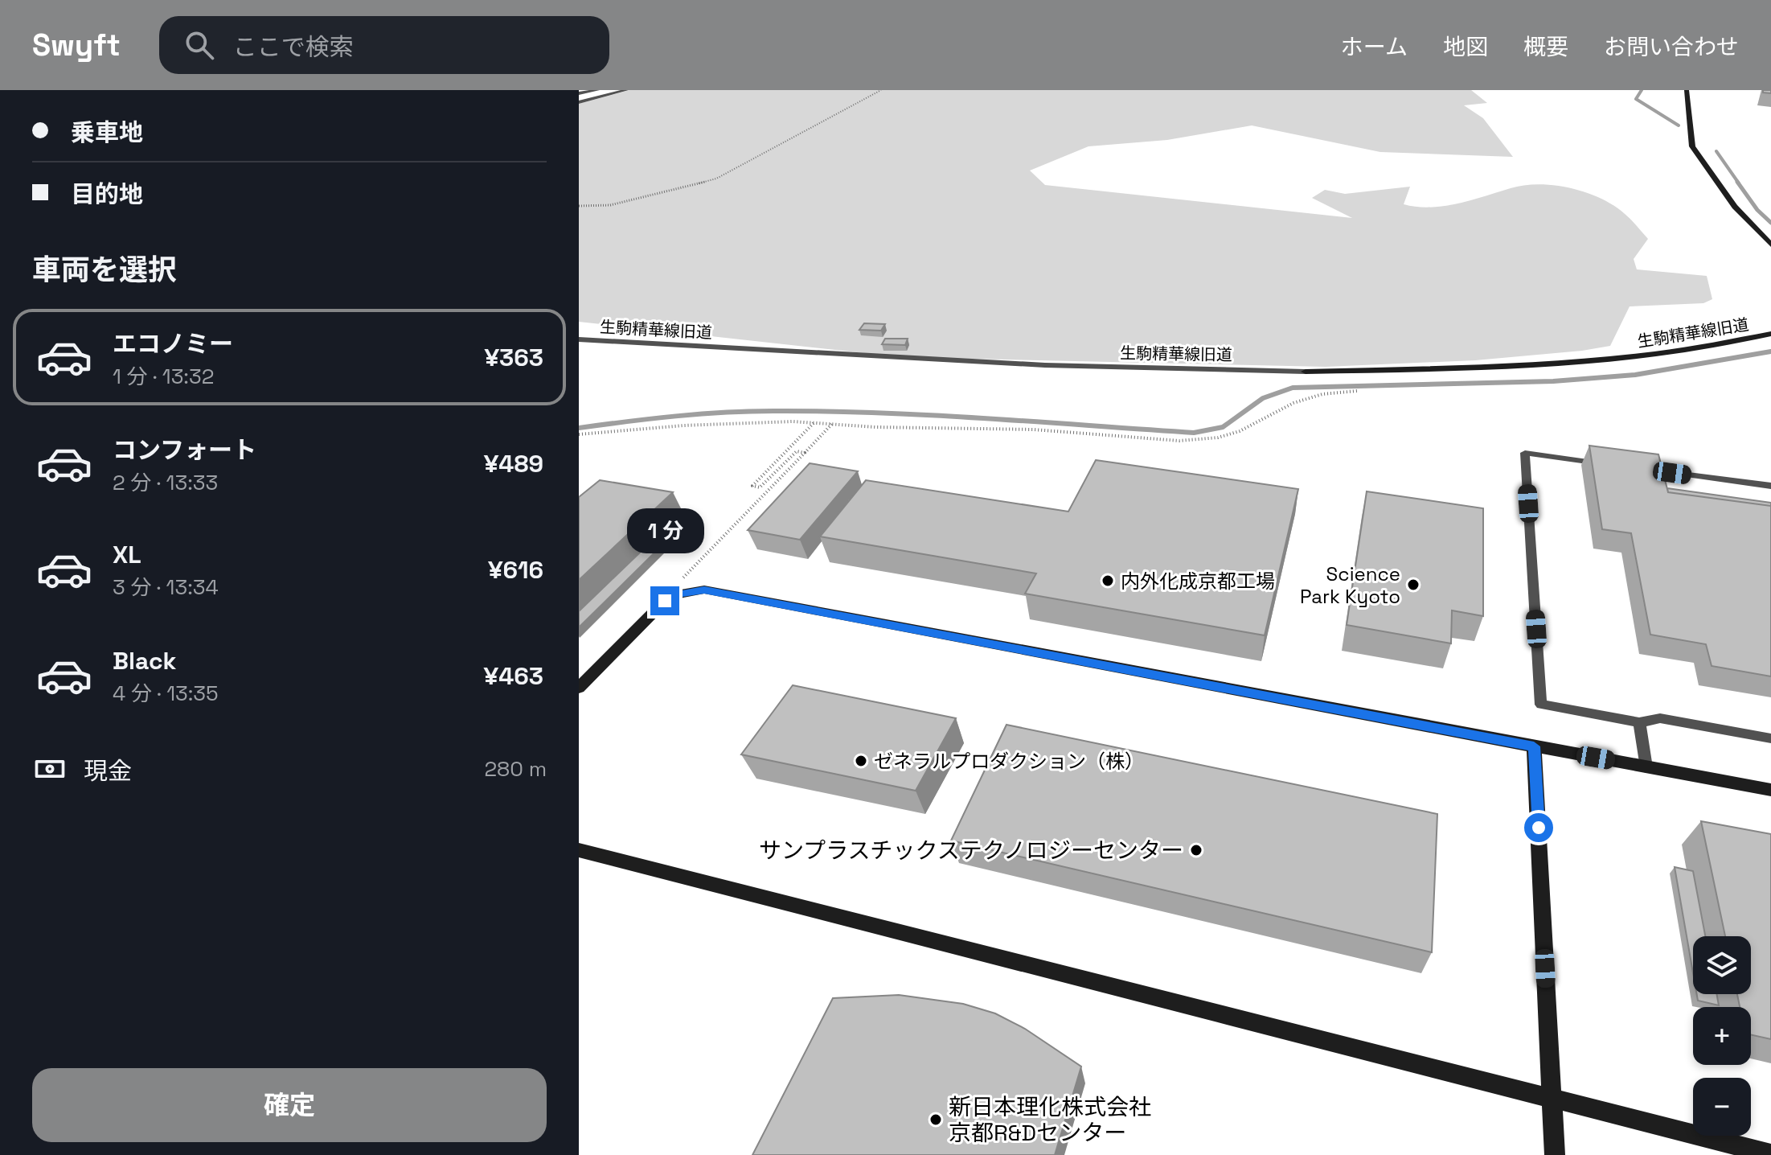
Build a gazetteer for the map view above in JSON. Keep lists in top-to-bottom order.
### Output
{
  "streets": {
    "street": ["生駒精華線旧道"]
  },
  "places": [
    "内外化成京都工場",
    "Science Park Kyoto",
    "ゼネラルプロダクション（株）",
    "サンプラスチックステクノロジーセンター",
    "新日本理化株式会社 京都R&Dセンター"
  ],
  "page": {
    "header": "Swyft",
    "search": "ここで検索",
    "nav": [
      "ホーム",
      "地図",
      "概要",
      "お問い合わせ"
    ],
    "banner": ["乗車地", "目的地"],
    "heading": "車両を選択",
    "list": [
      {
        "name": "エコノミー",
        "note": "1 分 · 13:32",
        "value": "¥363"
      },
      {
        "name": "コンフォート",
        "note": "2 分 · 13:33",
        "value": "¥489"
      },
      {
        "name": "XL",
        "note": "3 分 · 13:34",
        "value": "¥616"
      },
      {
        "name": "Black",
        "note": "4 分 · 13:35",
        "value": "¥463"
      }
    ],
    "bubble": "1 分",
    "pay": ["現金", "280 m"],
    "map_buttons": ["+", "−"],
    "buttons": "確定"
  }
}
